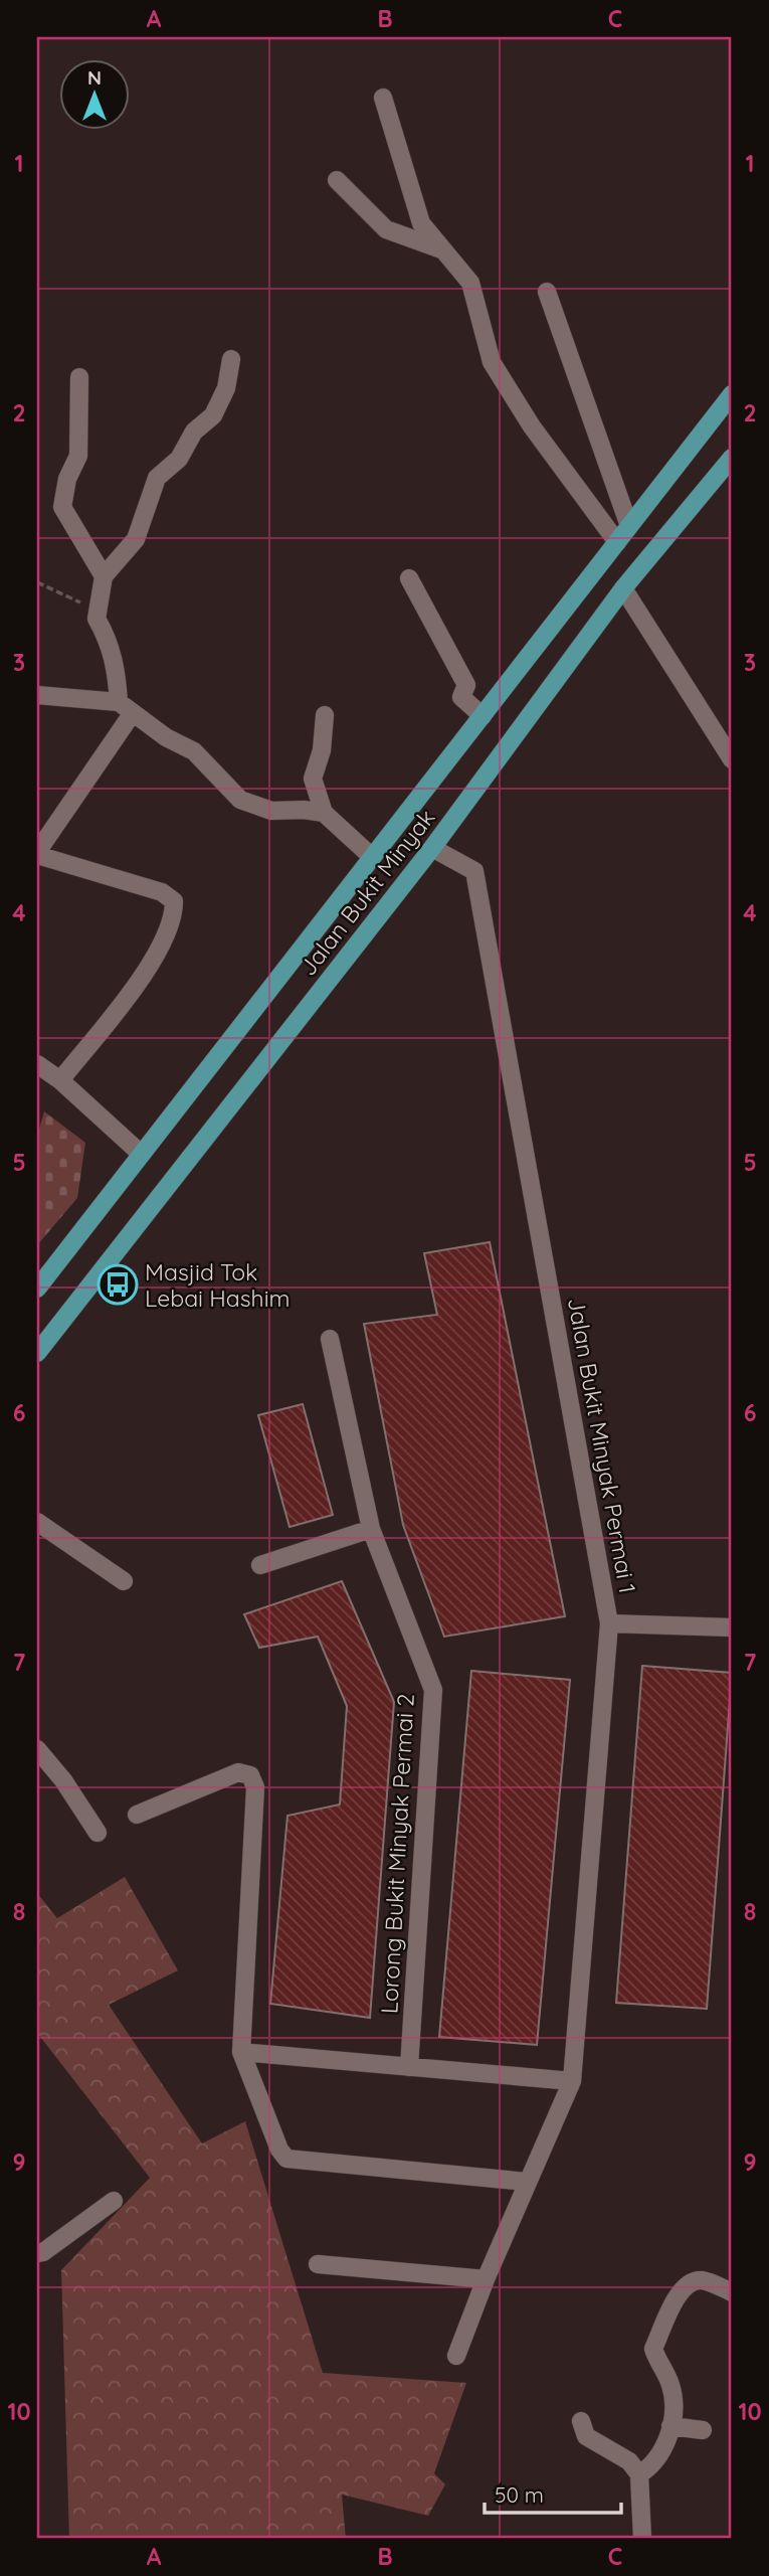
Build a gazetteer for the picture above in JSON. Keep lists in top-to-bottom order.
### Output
{
  "streets": {
    "main road": ["Jalan Bukit Minyak"],
    "street": ["Jalan Bukit Minyak Permai 1", "Lorong Bukit Minyak Permai 2"]
  },
  "crossings": [
    ["Jalan Bukit Minyak", "Jalan Bukit Minyak Permai 1"]
  ],
  "places": {
    "bus stop": ["Masjid Tok Lebai Hashim"]
  },
  "scale_bar": "50 m",
  "north": "top",
  "grid": {
    "columns": ["A", "B", "C"],
    "rows": [
      "1",
      "2",
      "3",
      "4",
      "5",
      "6",
      "7",
      "8",
      "9",
      "10"
    ]
  }
}
